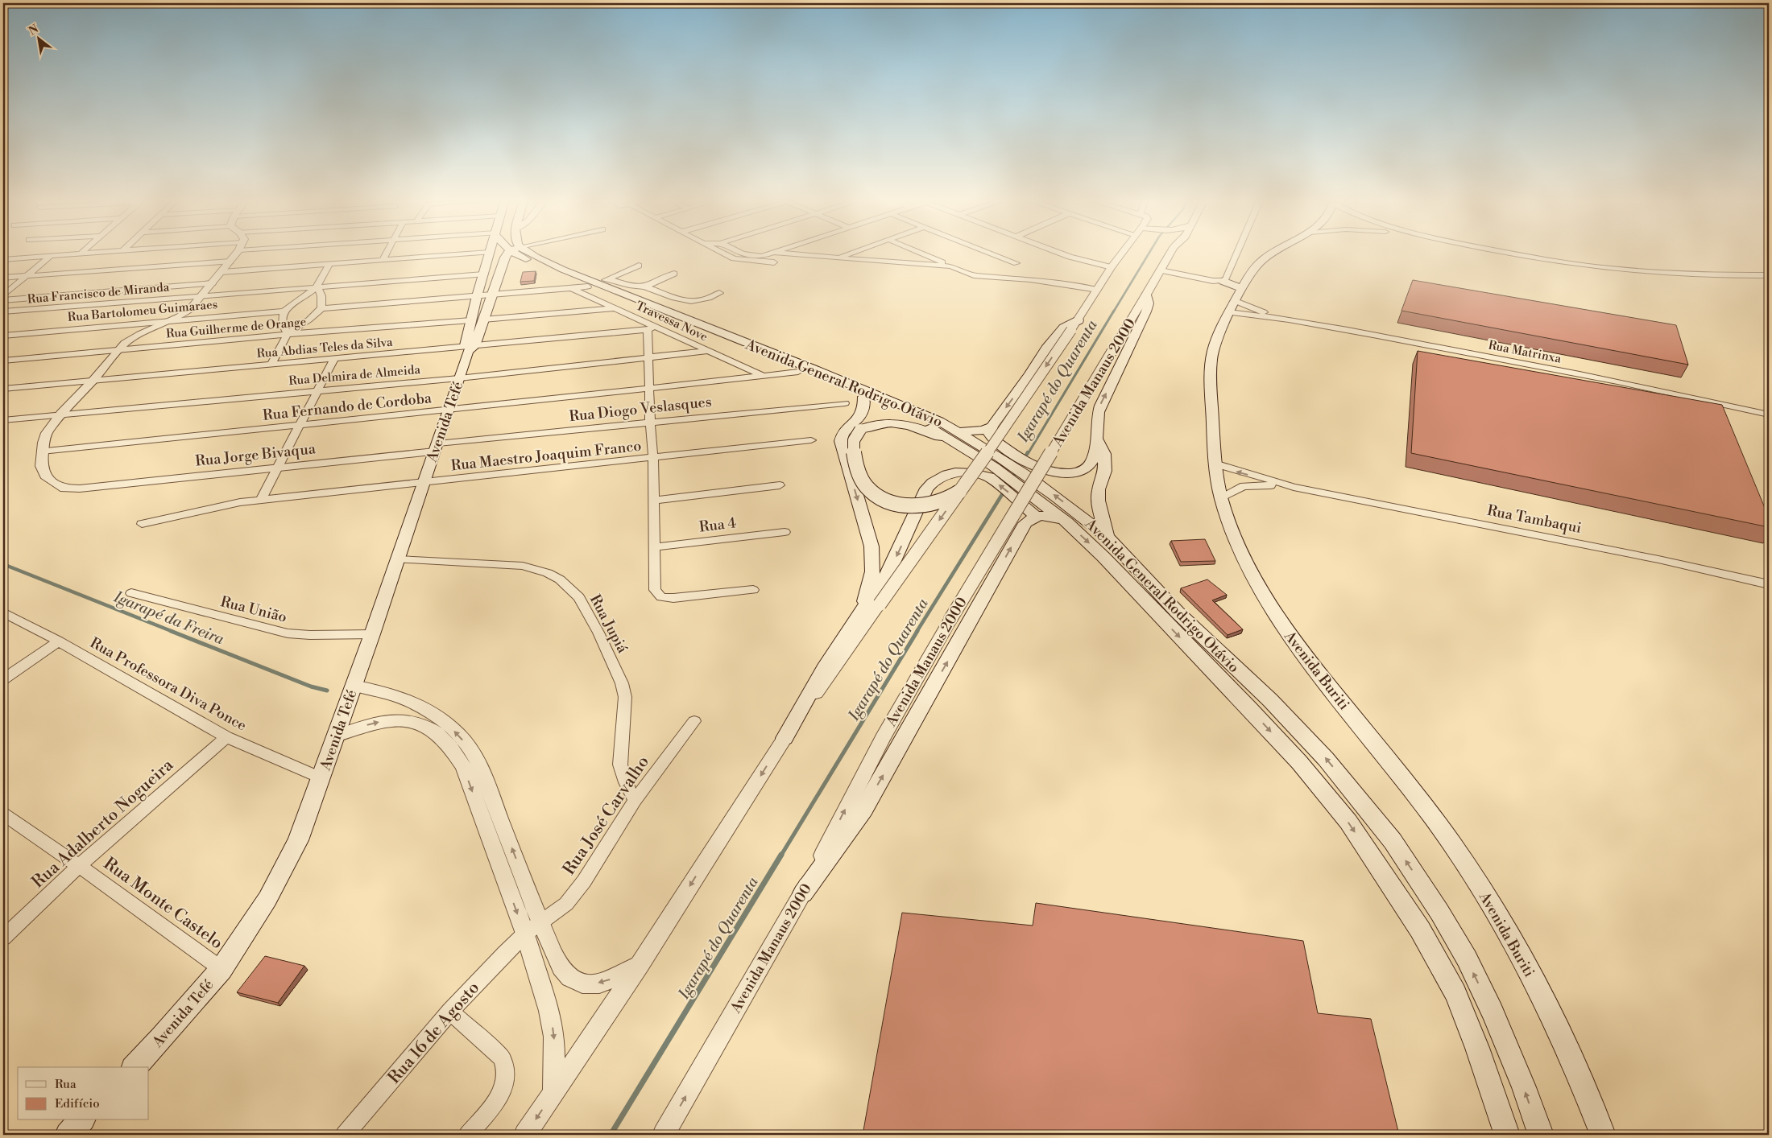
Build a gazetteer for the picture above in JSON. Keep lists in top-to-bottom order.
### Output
{
  "streets": {
    "main road": ["Avenida General Rodrigo Otávio", "Avenida Tefé", "Avenida Buriti"],
    "street": [
      "Rua Francisco de Miranda",
      "Rua Bartolomeu Guimaraes",
      "Travessa Nove",
      "Rua Guilherme de Orange",
      "Rua Abdias Teles da Silva",
      "Rua Matrinxa",
      "Rua Delmira de Almeida",
      "Avenida Manaus 2000",
      "Rua Fernando de Cordoba",
      "Rua Diogo Veslasques",
      "Rua Jorge Bivaqua",
      "Rua Maestro Joaquim Franco",
      "Rua Tambaqui",
      "Rua 4",
      "Rua União",
      "Rua Jupiá",
      "Rua Professora Diva Ponce",
      "Rua José Carvalho",
      "Rua Adalberto Nogueira",
      "Rua Monte Castelo",
      "Rua 16 de Agosto"
    ]
  },
  "crossings": [
    ["Rua Francisco de Miranda", "Avenida Tefé"],
    ["Travessa Nove", "Rua Abdias Teles da Silva"],
    ["Travessa Nove", "Rua Delmira de Almeida"],
    ["Travessa Nove", "Rua Fernando de Cordoba"],
    ["Rua Guilherme de Orange", "Avenida Tefé"],
    ["Rua Abdias Teles da Silva", "Avenida Tefé"],
    ["Rua Matrinxa", "Avenida Buriti"],
    ["Rua Delmira de Almeida", "Avenida Tefé"],
    ["Avenida General Rodrigo Otávio", "Rua Fernando de Cordoba"],
    ["Rua Fernando de Cordoba", "Avenida Tefé"],
    ["Rua Fernando de Cordoba", "Rua Jorge Bivaqua"],
    ["Rua Diogo Veslasques", "Avenida Tefé"],
    ["Rua Diogo Veslasques", "Rua Jorge Bivaqua"],
    ["Avenida Tefé", "Rua Jorge Bivaqua"],
    ["Avenida Tefé", "Rua Maestro Joaquim Franco"],
    ["Avenida Tefé", "Rua União"],
    ["Avenida Tefé", "Rua Jupiá"],
    ["Avenida Tefé", "Rua Professora Diva Ponce"],
    ["Avenida Tefé", "Rua Monte Castelo"],
    ["Rua Tambaqui", "Avenida Buriti"],
    ["Rua Jupiá", "Rua José Carvalho"],
    ["Rua Professora Diva Ponce", "Rua Adalberto Nogueira"],
    ["Rua José Carvalho", "Rua 16 de Agosto"],
    ["Rua Adalberto Nogueira", "Rua Monte Castelo"]
  ],
  "water": ["Igarapé do Quarenta", "Igarapé da Freira"],
  "legend": ["Rua", "Edifício"],
  "north": "top left"
}
